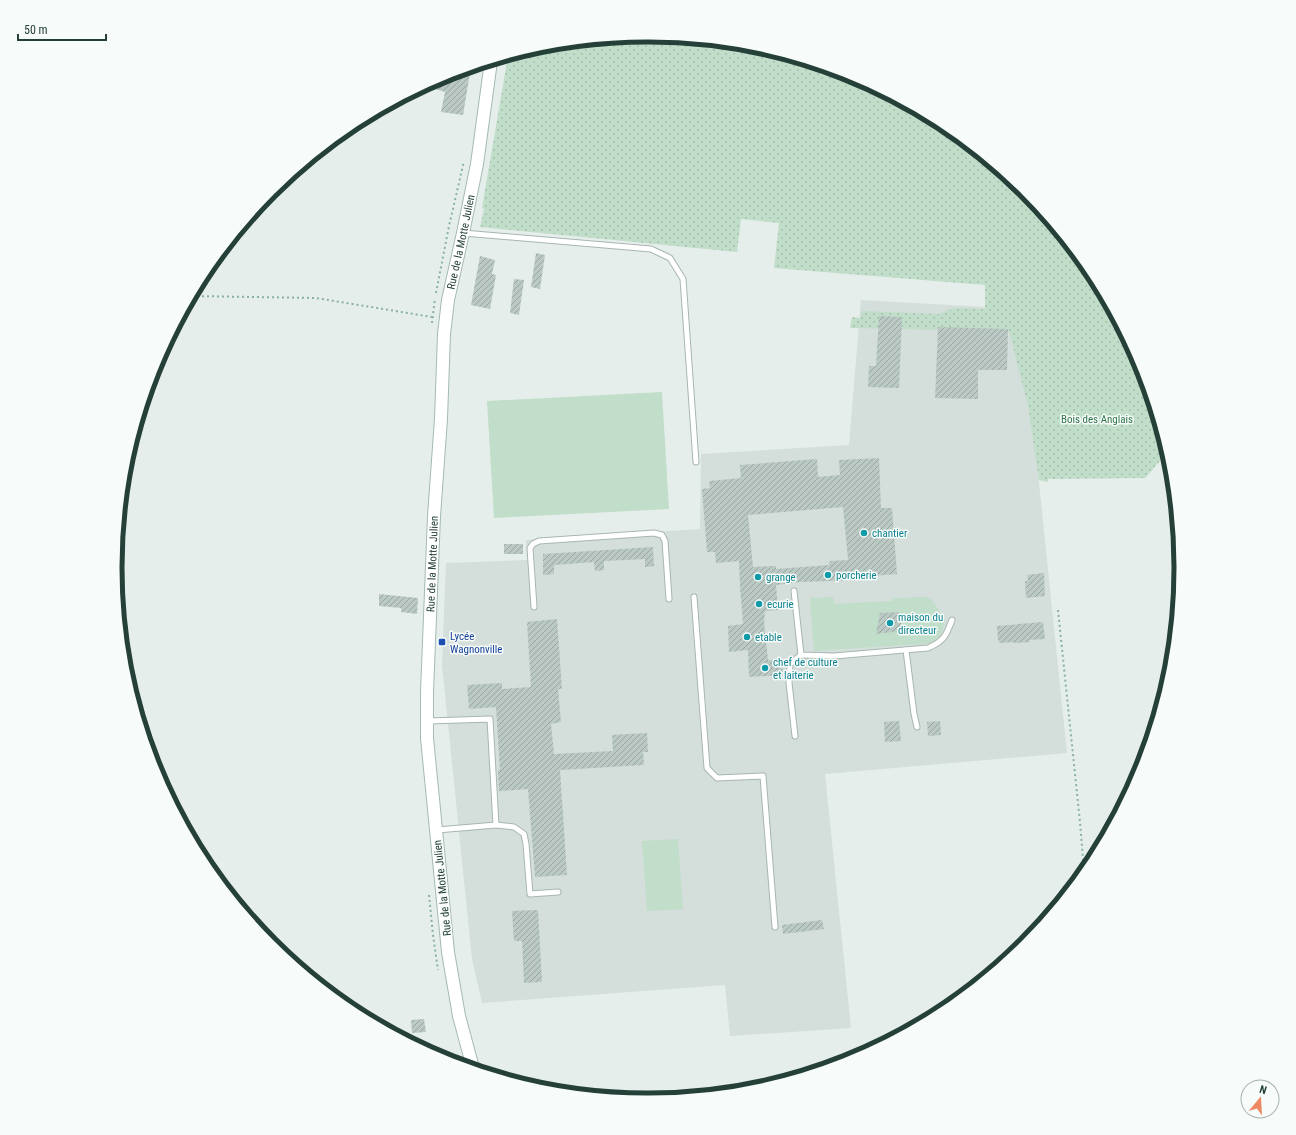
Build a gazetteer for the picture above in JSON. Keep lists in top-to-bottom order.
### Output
{
  "streets": {
    "street": ["Rue de la Motte Julien"]
  },
  "parks": ["Bois des Anglais"],
  "places": {
    "other": [
      "chantier",
      "porcherie",
      "grange",
      "ecurie",
      "maison du directeur",
      "etable",
      "chef de culture et laiterie"
    ],
    "transit": ["Lycée Wagnonville"]
  },
  "scale_bar": "50 m",
  "north": "top"
}
